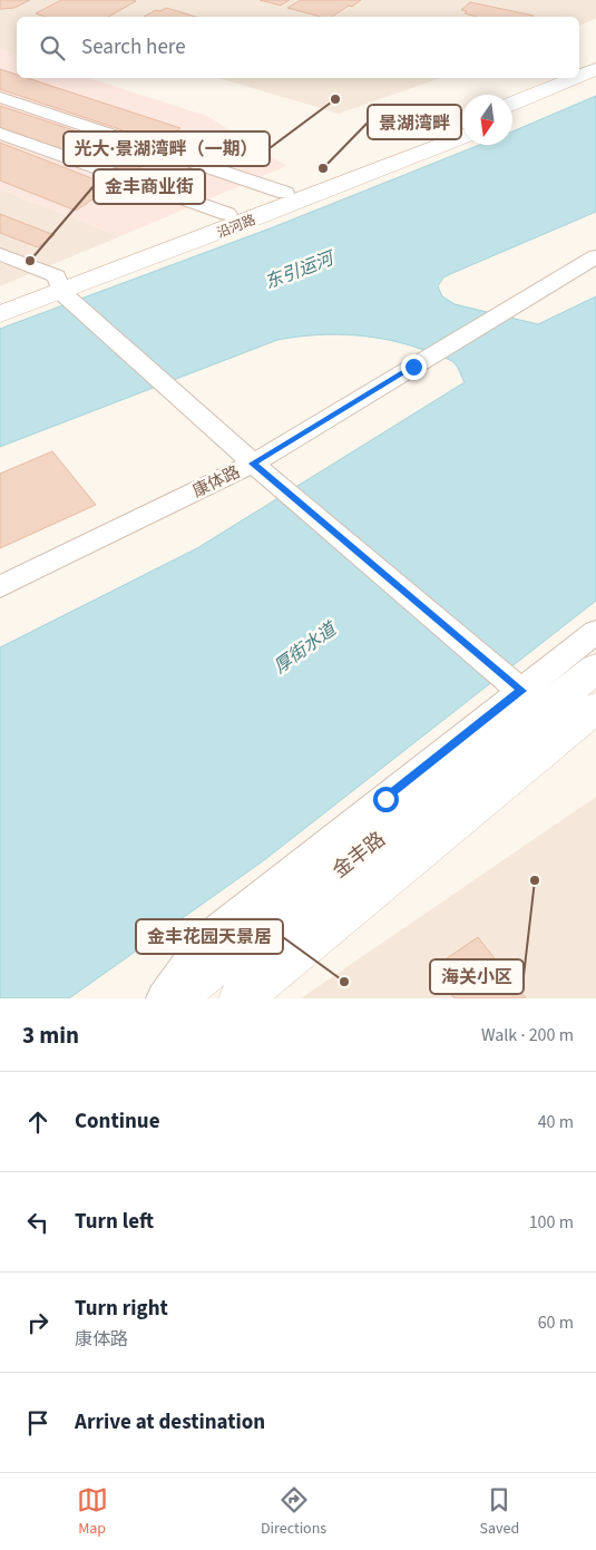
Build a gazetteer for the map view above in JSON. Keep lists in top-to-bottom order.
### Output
{
  "streets": {
    "main road": ["沿河路", "金丰路"],
    "street": ["康体路"]
  },
  "water": ["东引运河", "厚街水道"],
  "places": [
    "光大·景湖湾畔（一期）",
    "景湖湾畔",
    "金丰商业街",
    "海关小区",
    "金丰花园天景居"
  ],
  "north": "bottom",
  "page": {
    "search": "Search here",
    "heading": ["3 min", "Walk · 200 m"],
    "list": [
      ["Continue", "40 m"],
      ["Turn left", "100 m"],
      ["Turn right", "康体路", "60 m"],
      "Arrive at destination"
    ],
    "nav": ["Map", "Directions", "Saved"]
  }
}
